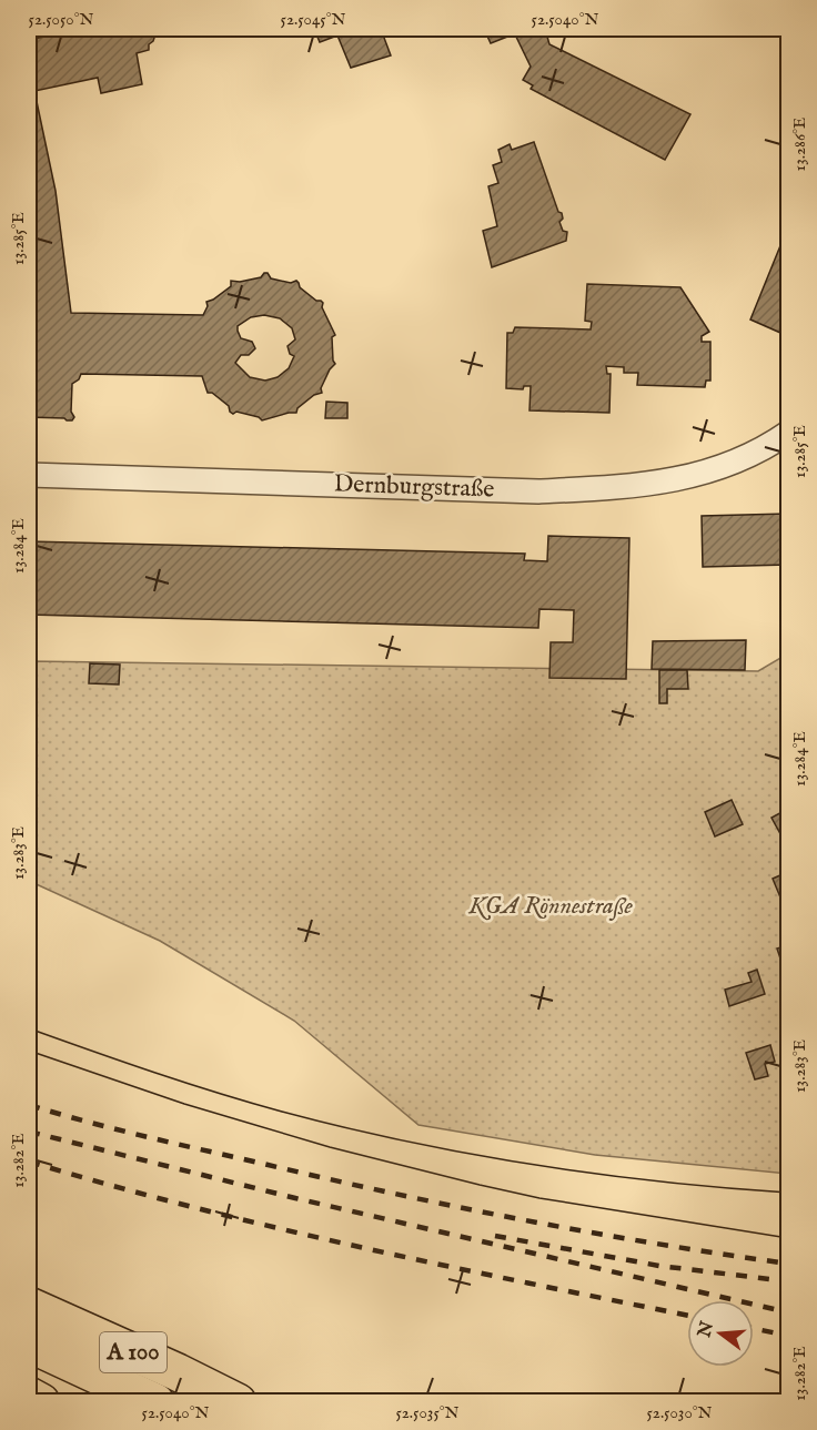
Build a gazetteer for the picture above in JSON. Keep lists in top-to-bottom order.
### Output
{
  "streets": {
    "highway": ["A 100"],
    "street": ["Dernburgstraße"]
  },
  "parks": ["KGA Rönnestraße"],
  "north": "left",
  "coordinates": [
    "52.5050°N",
    "52.5045°N",
    "52.5040°N",
    "13.286°E",
    "13.285°E",
    "13.284°E",
    "13.283°E",
    "13.282°E",
    "52.5035°N",
    "52.5030°N"
  ]
}
